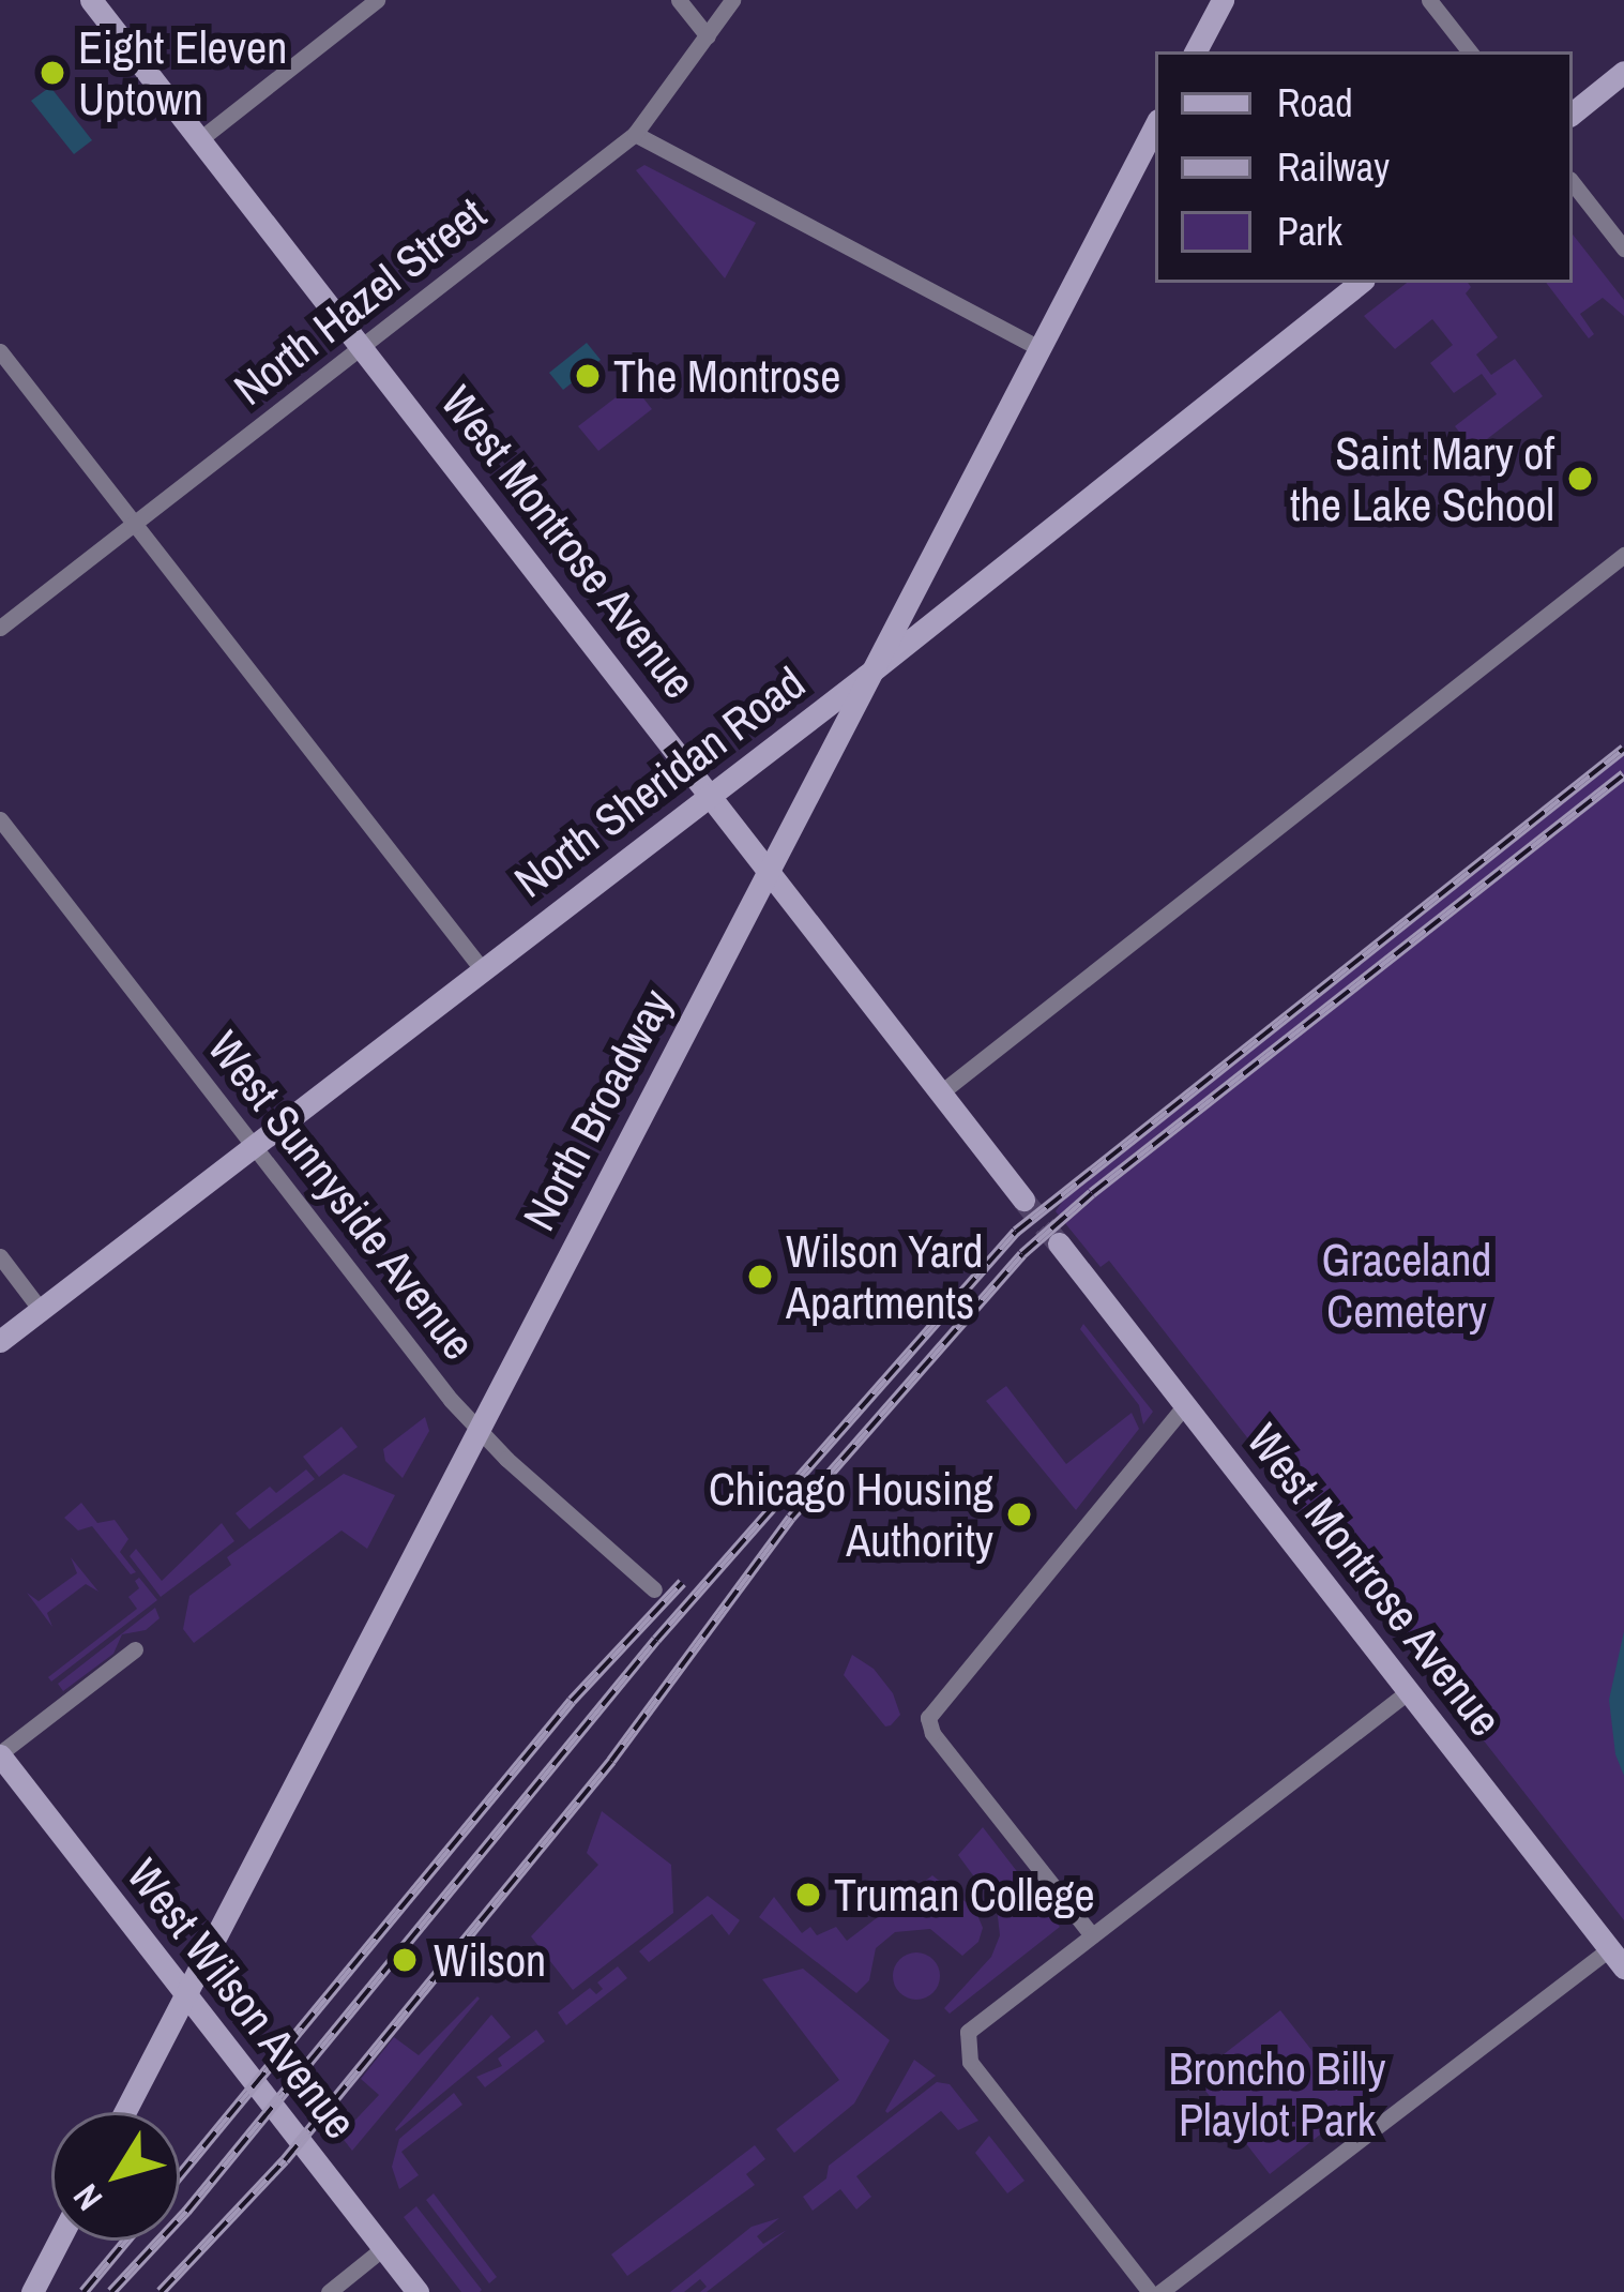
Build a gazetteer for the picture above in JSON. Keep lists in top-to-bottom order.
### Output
{
  "streets": {
    "main road": [
      "West Montrose Avenue",
      "North Sheridan Road",
      "North Broadway",
      "West Wilson Avenue"
    ],
    "street": ["North Hazel Street", "West Sunnyside Avenue"]
  },
  "crossings": [
    ["North Hazel Street", "West Montrose Avenue"],
    ["West Montrose Avenue", "North Sheridan Road"],
    ["West Montrose Avenue", "North Broadway"],
    ["North Sheridan Road", "North Broadway"],
    ["North Sheridan Road", "West Sunnyside Avenue"],
    ["North Broadway", "West Sunnyside Avenue"],
    ["North Broadway", "West Wilson Avenue"]
  ],
  "parks": ["Graceland Cemetery", "Broncho Billy Playlot Park"],
  "places": [
    "Eight Eleven Uptown",
    "The Montrose",
    "Saint Mary of the Lake School",
    "Wilson Yard Apartments",
    "Chicago Housing Authority",
    "Truman College",
    "Wilson"
  ],
  "legend": ["Road", "Railway", "Park"],
  "north": "bottom left"
}
